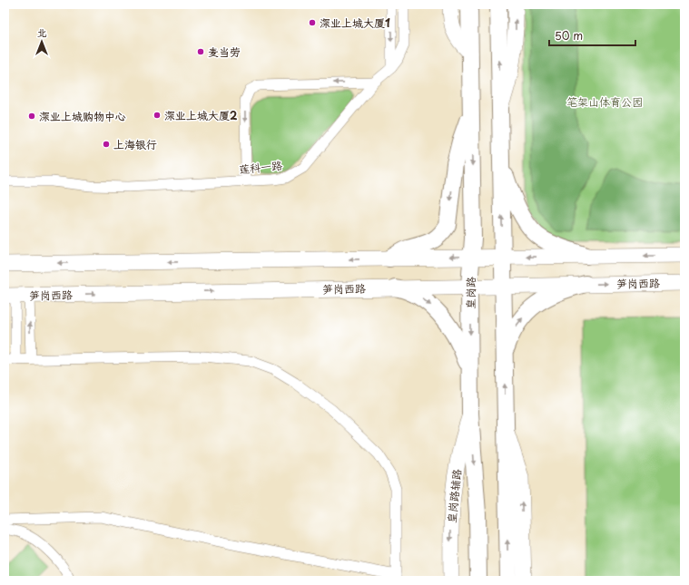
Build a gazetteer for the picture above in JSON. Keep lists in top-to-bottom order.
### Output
{
  "streets": {
    "highway": ["皇岗路"],
    "main road": ["笋岗西路", "皇岗路辅路"],
    "street": ["莲科一路"]
  },
  "crossings": [
    ["笋岗西路", "皇岗路"],
    ["皇岗路", "皇岗路辅路"]
  ],
  "parks": ["笔架山体育公园"],
  "places": [
    "深业上城大厦1",
    "麦当劳",
    "深业上城大厦2",
    "深业上城购物中心",
    "上海银行"
  ],
  "scale_bar": "50 m",
  "north": "top"
}
